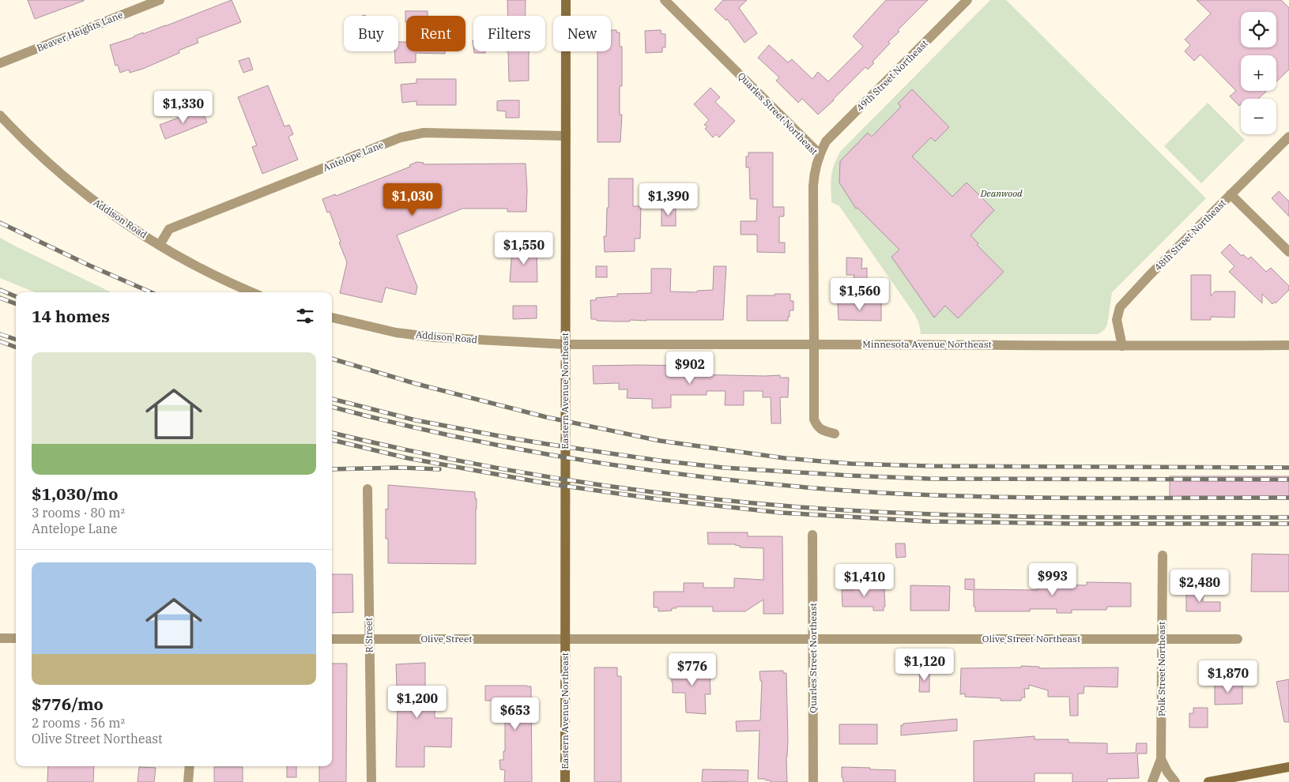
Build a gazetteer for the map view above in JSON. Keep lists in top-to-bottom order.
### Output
{
  "streets": {
    "main road": ["Eastern Avenue Northeast"],
    "street": [
      "Beaver Heights Lane",
      "49th Street Northeast",
      "Quarles Street Northeast",
      "Antelope Lane",
      "Addison Road",
      "48th Street Northeast",
      "Minnesota Avenue Northeast",
      "R Street",
      "Olive Street",
      "Olive Street Northeast",
      "Polk Street Northeast"
    ]
  },
  "crossings": [
    ["49th Street Northeast", "Quarles Street Northeast"],
    ["Quarles Street Northeast", "Minnesota Avenue Northeast"],
    ["Quarles Street Northeast", "Olive Street Northeast"],
    ["Antelope Lane", "Addison Road"],
    ["Antelope Lane", "Eastern Avenue Northeast"],
    ["Addison Road", "Minnesota Avenue Northeast"],
    ["Addison Road", "Eastern Avenue Northeast"],
    ["48th Street Northeast", "Minnesota Avenue Northeast"],
    ["Minnesota Avenue Northeast", "Eastern Avenue Northeast"],
    ["Eastern Avenue Northeast", "Olive Street"],
    ["Eastern Avenue Northeast", "Olive Street Northeast"],
    ["R Street", "Olive Street"],
    ["Olive Street", "Olive Street Northeast"],
    ["Olive Street Northeast", "Polk Street Northeast"]
  ],
  "parks": ["Deanwood"],
  "page": {
    "map_buttons": ["+", "−"],
    "chip": [
      "Buy",
      "Rent",
      "Filters",
      "New"
    ],
    "price": [
      "$1,330",
      "$1,030",
      "$1,390",
      "$1,550",
      "$1,560",
      "$902",
      "$993",
      "$1,410",
      "$2,480",
      "$1,120",
      "$776",
      "$1,870",
      "$1,200",
      "$653"
    ],
    "heading": "14 homes",
    "list": [
      {
        "name": "$1,030/mo",
        "note": "3 rooms · 80 m² · Antelope Lane"
      },
      {
        "name": "$776/mo",
        "note": "2 rooms · 56 m² · Olive Street Northeast"
      }
    ]
  }
}
